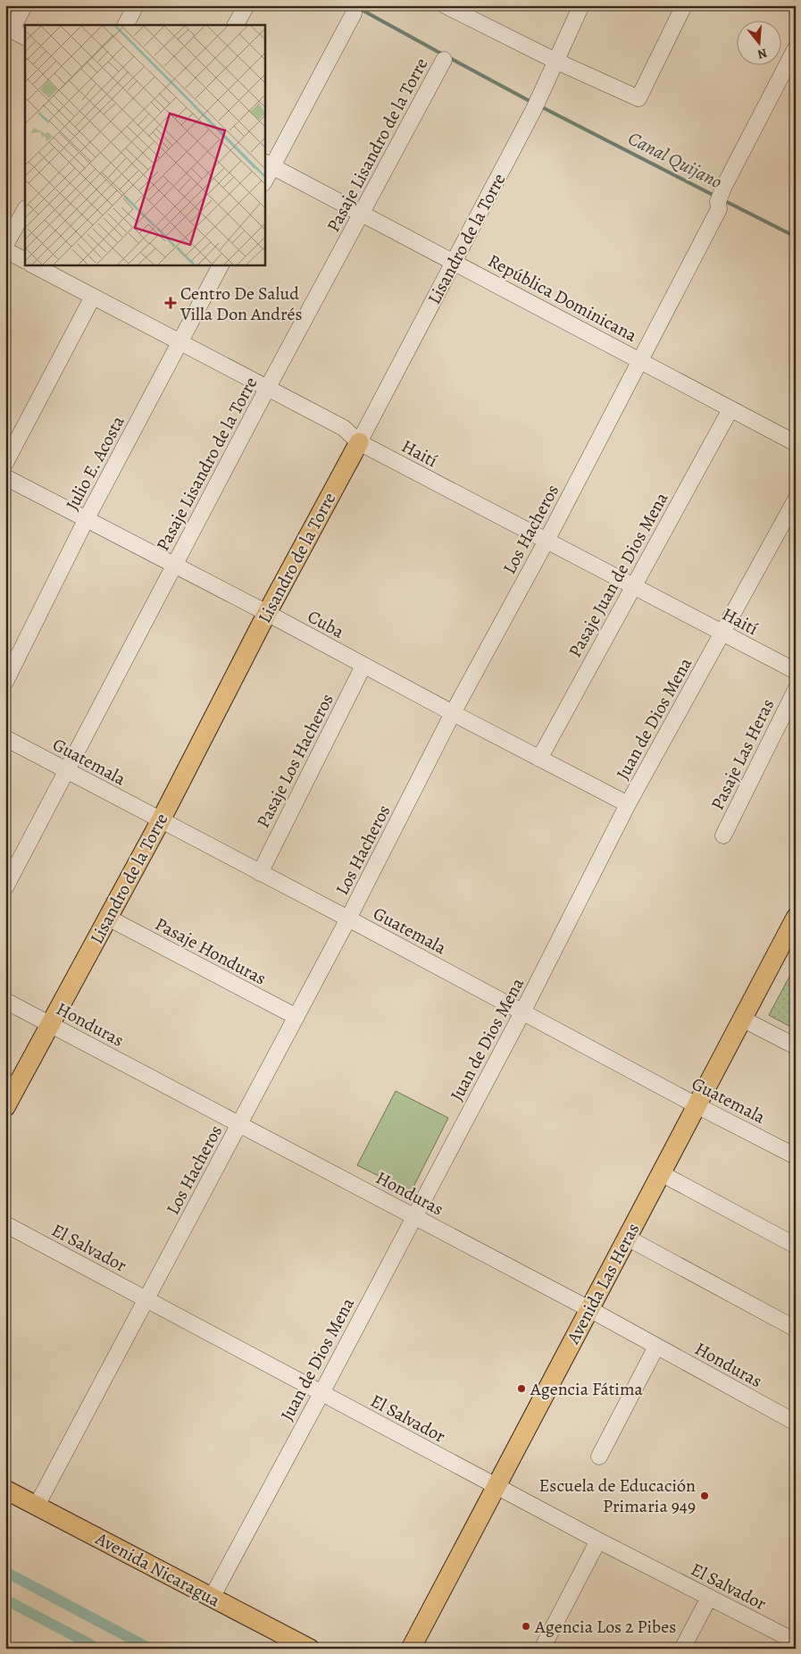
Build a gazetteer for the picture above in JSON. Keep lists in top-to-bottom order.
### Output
{
  "streets": {
    "main road": ["Lisandro de la Torre", "Avenida Las Heras", "Avenida Nicaragua"],
    "street": [
      "Pasaje Lisandro de la Torre",
      "República Dominicana",
      "Haití",
      "Julio E. Acosta",
      "Los Hacheros",
      "Pasaje Juan de Dios Mena",
      "Cuba",
      "Juan de Dios Mena",
      "Pasaje Las Heras",
      "Pasaje Los Hacheros",
      "Guatemala",
      "Pasaje Honduras",
      "Honduras",
      "El Salvador"
    ]
  },
  "crossings": [
    ["Pasaje Lisandro de la Torre", "República Dominicana"],
    ["Pasaje Lisandro de la Torre", "Haití"],
    ["Pasaje Lisandro de la Torre", "Cuba"],
    ["Pasaje Lisandro de la Torre", "Guatemala"],
    ["Lisandro de la Torre", "República Dominicana"],
    ["Lisandro de la Torre", "Haití"],
    ["Lisandro de la Torre", "Cuba"],
    ["Lisandro de la Torre", "Guatemala"],
    ["Lisandro de la Torre", "Pasaje Honduras"],
    ["Lisandro de la Torre", "Honduras"],
    ["República Dominicana", "Los Hacheros"],
    ["República Dominicana", "Pasaje Juan de Dios Mena"],
    ["Haití", "Julio E. Acosta"],
    ["Haití", "Los Hacheros"],
    ["Haití", "Pasaje Juan de Dios Mena"],
    ["Haití", "Juan de Dios Mena"],
    ["Julio E. Acosta", "Cuba"],
    ["Los Hacheros", "Cuba"],
    ["Los Hacheros", "Guatemala"],
    ["Los Hacheros", "Pasaje Honduras"],
    ["Los Hacheros", "Honduras"],
    ["Los Hacheros", "El Salvador"],
    ["Los Hacheros", "Avenida Nicaragua"],
    ["Pasaje Juan de Dios Mena", "Cuba"],
    ["Cuba", "Juan de Dios Mena"],
    ["Cuba", "Pasaje Los Hacheros"],
    ["Juan de Dios Mena", "Guatemala"],
    ["Juan de Dios Mena", "Honduras"],
    ["Juan de Dios Mena", "El Salvador"],
    ["Juan de Dios Mena", "Avenida Nicaragua"],
    ["Pasaje Los Hacheros", "Guatemala"],
    ["Guatemala", "Avenida Las Heras"],
    ["Honduras", "Avenida Las Heras"],
    ["El Salvador", "Avenida Las Heras"]
  ],
  "water": ["Canal Quijano"],
  "places": {
    "health": ["Centro De Salud Villa Don Andrés"],
    "other": ["Agencia Fátima", "Escuela de Educación Primaria 949", "Agencia Los 2 Pibes"]
  },
  "north": "bottom"
}
